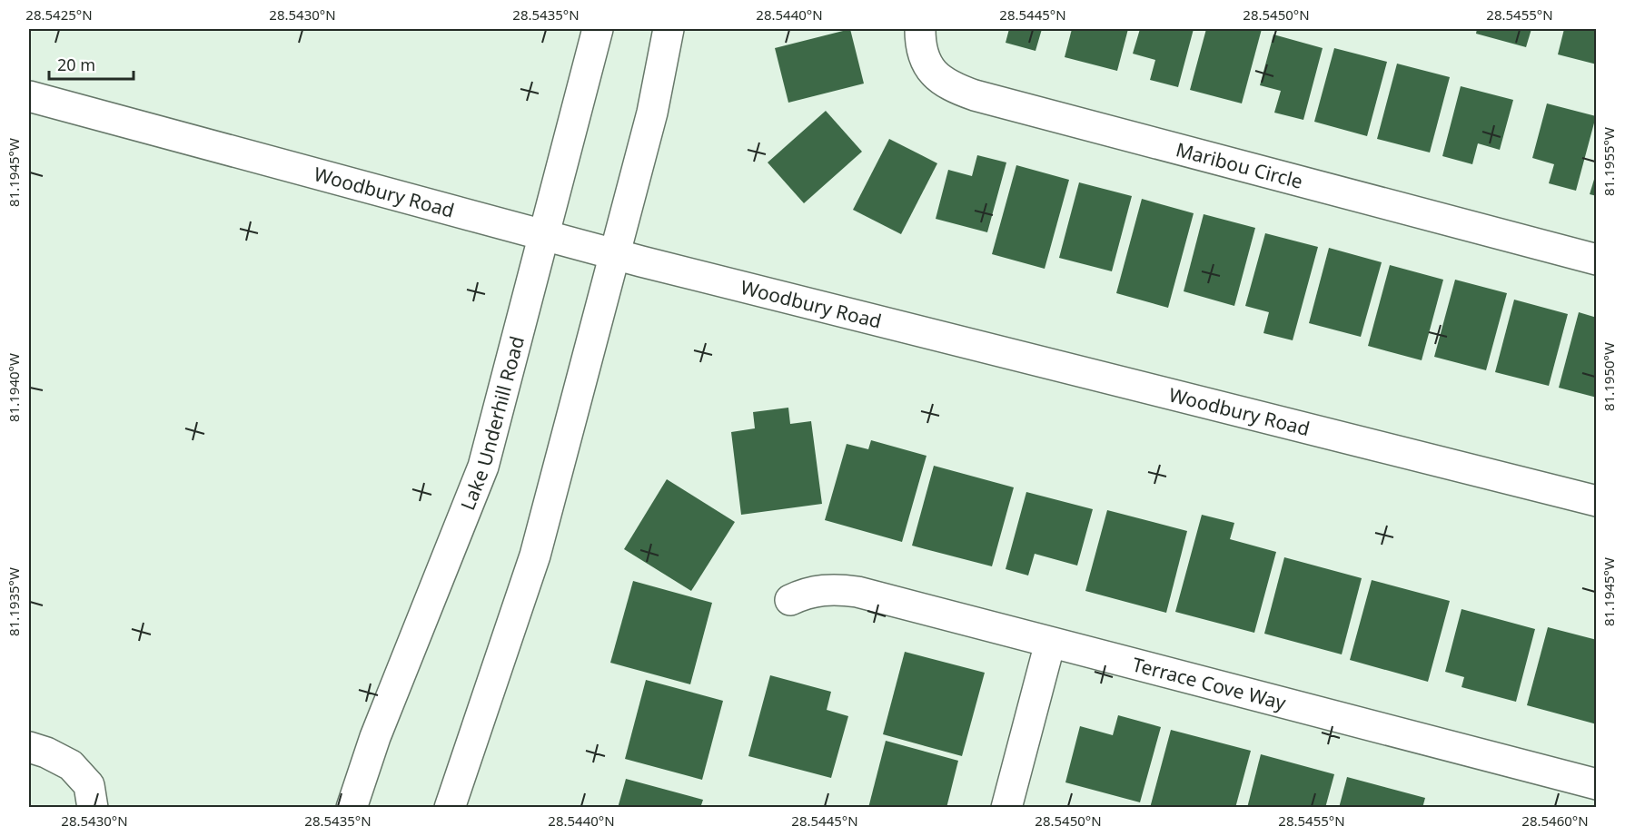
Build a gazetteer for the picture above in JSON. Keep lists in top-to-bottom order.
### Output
{
  "streets": {
    "street": [
      "Maribou Circle",
      "Woodbury Road",
      "Lake Underhill Road",
      "Terrace Cove Way"
    ]
  },
  "crossings": [
    ["Woodbury Road", "Lake Underhill Road"]
  ],
  "scale_bar": "20 m",
  "coordinates": [
    "28.5425°N",
    "28.5430°N",
    "28.5435°N",
    "28.5440°N",
    "28.5445°N",
    "28.5450°N",
    "28.5455°N",
    "81.1955°W",
    "81.1945°W",
    "81.1950°W",
    "81.1940°W",
    "81.1935°W",
    "28.5460°N"
  ]
}
